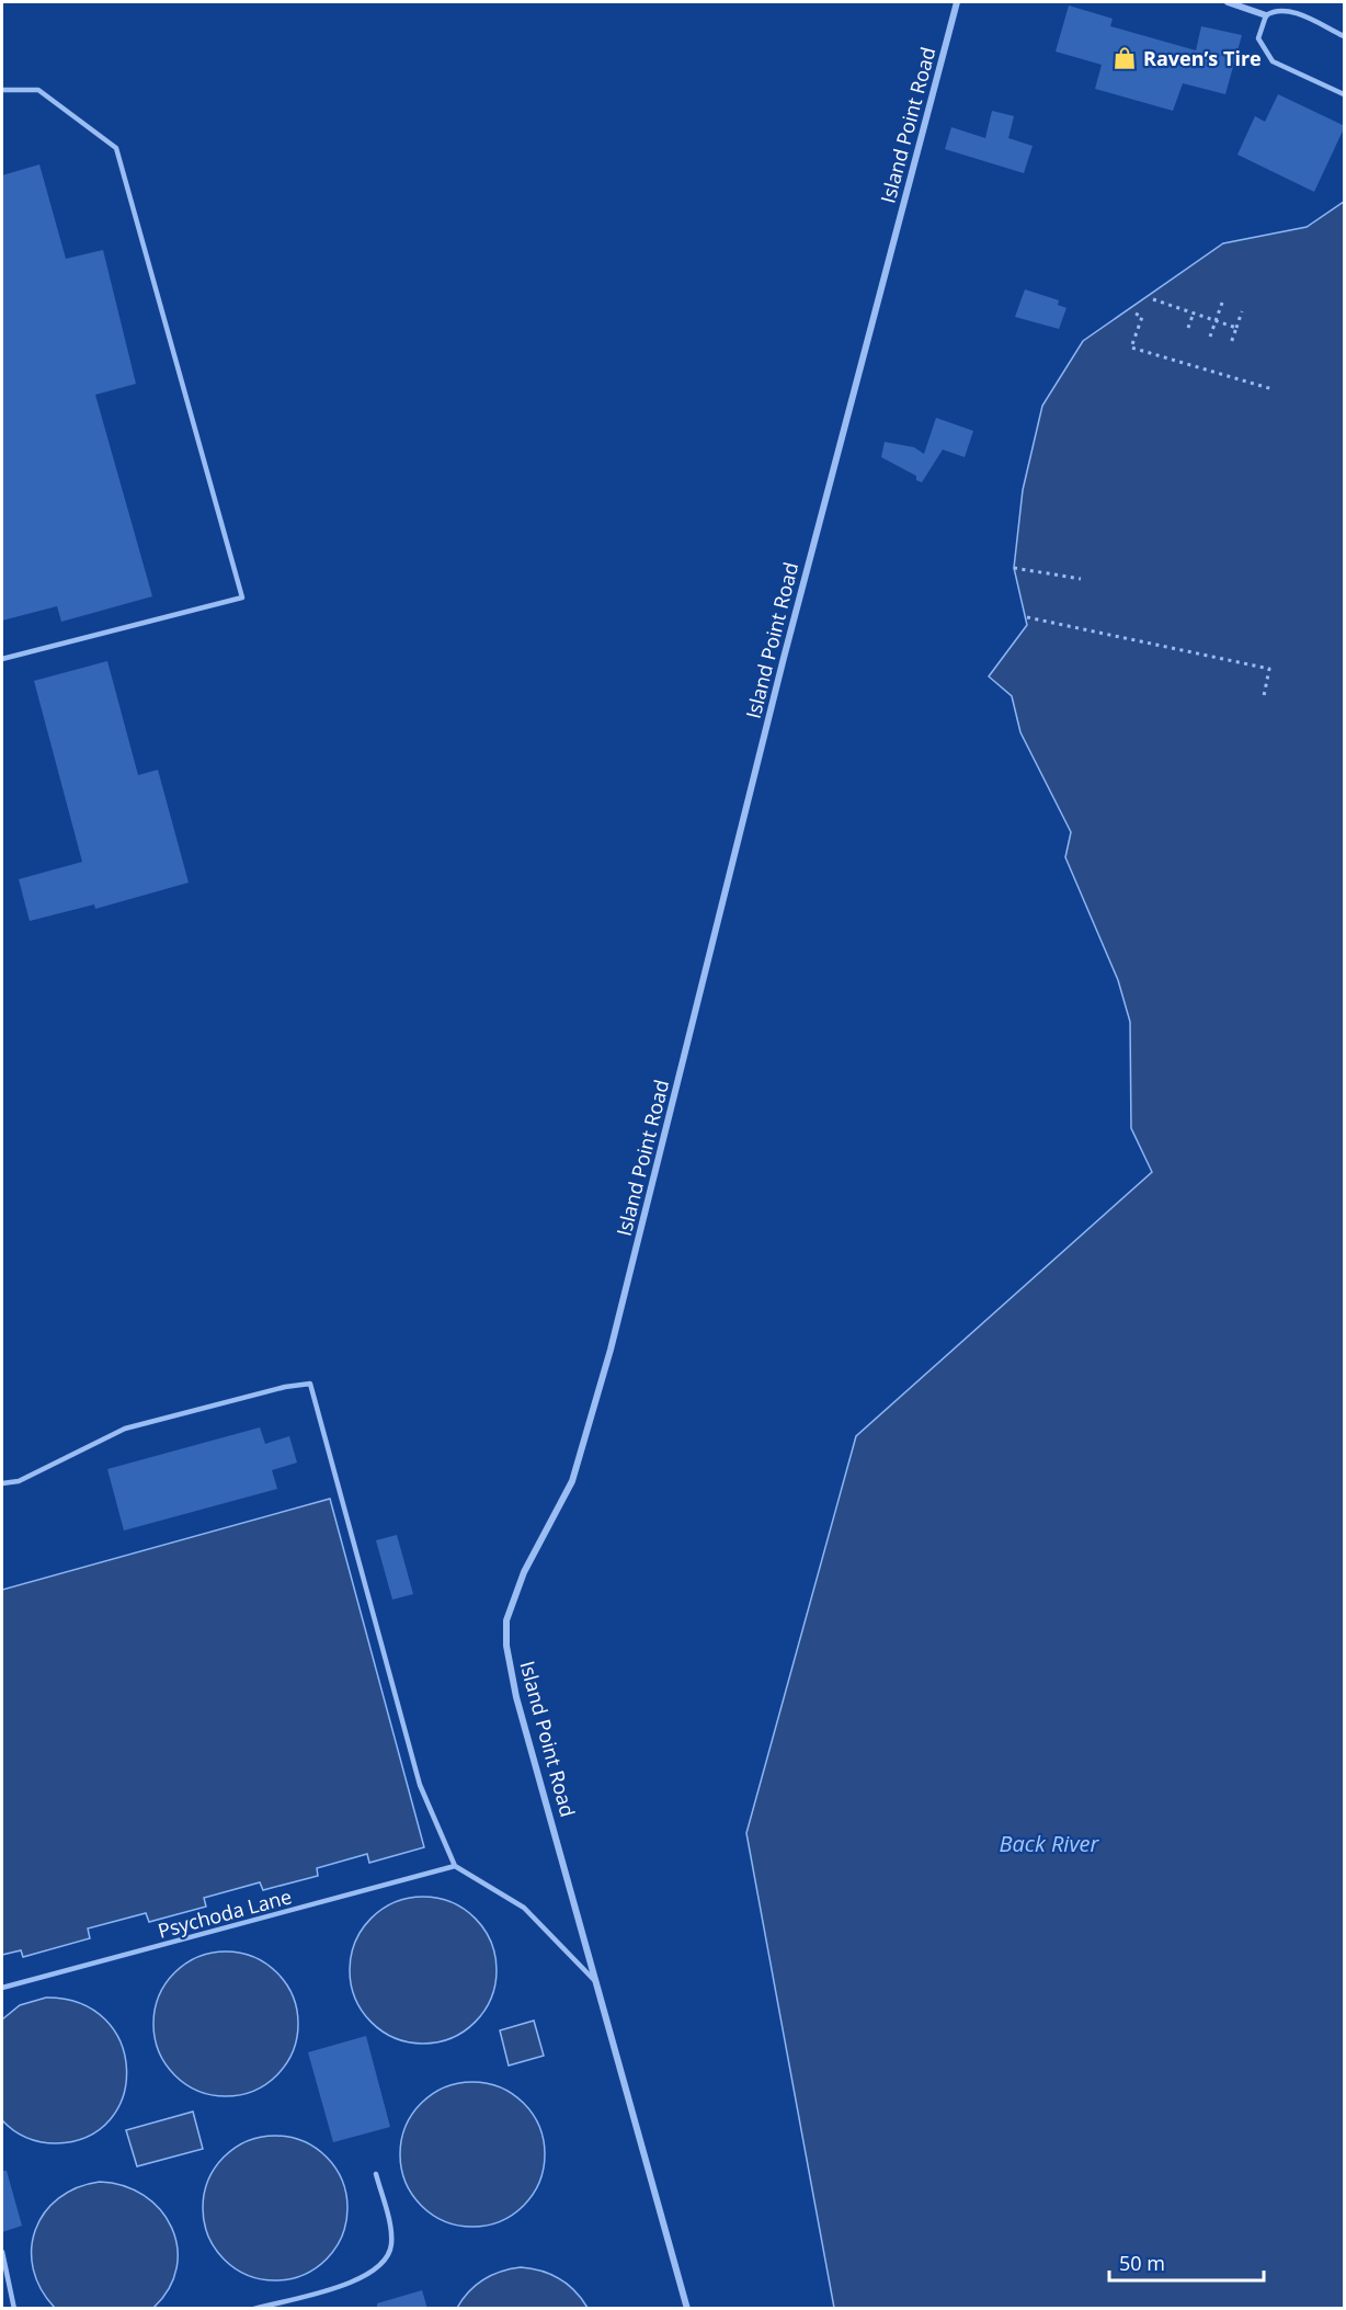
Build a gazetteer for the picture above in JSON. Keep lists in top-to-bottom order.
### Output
{
  "streets": {
    "street": ["Island Point Road"],
    "lane": ["Psychoda Lane"]
  },
  "water": ["Back River"],
  "places": {
    "shop": ["Raven’s Tire"]
  },
  "scale_bar": "50 m"
}
